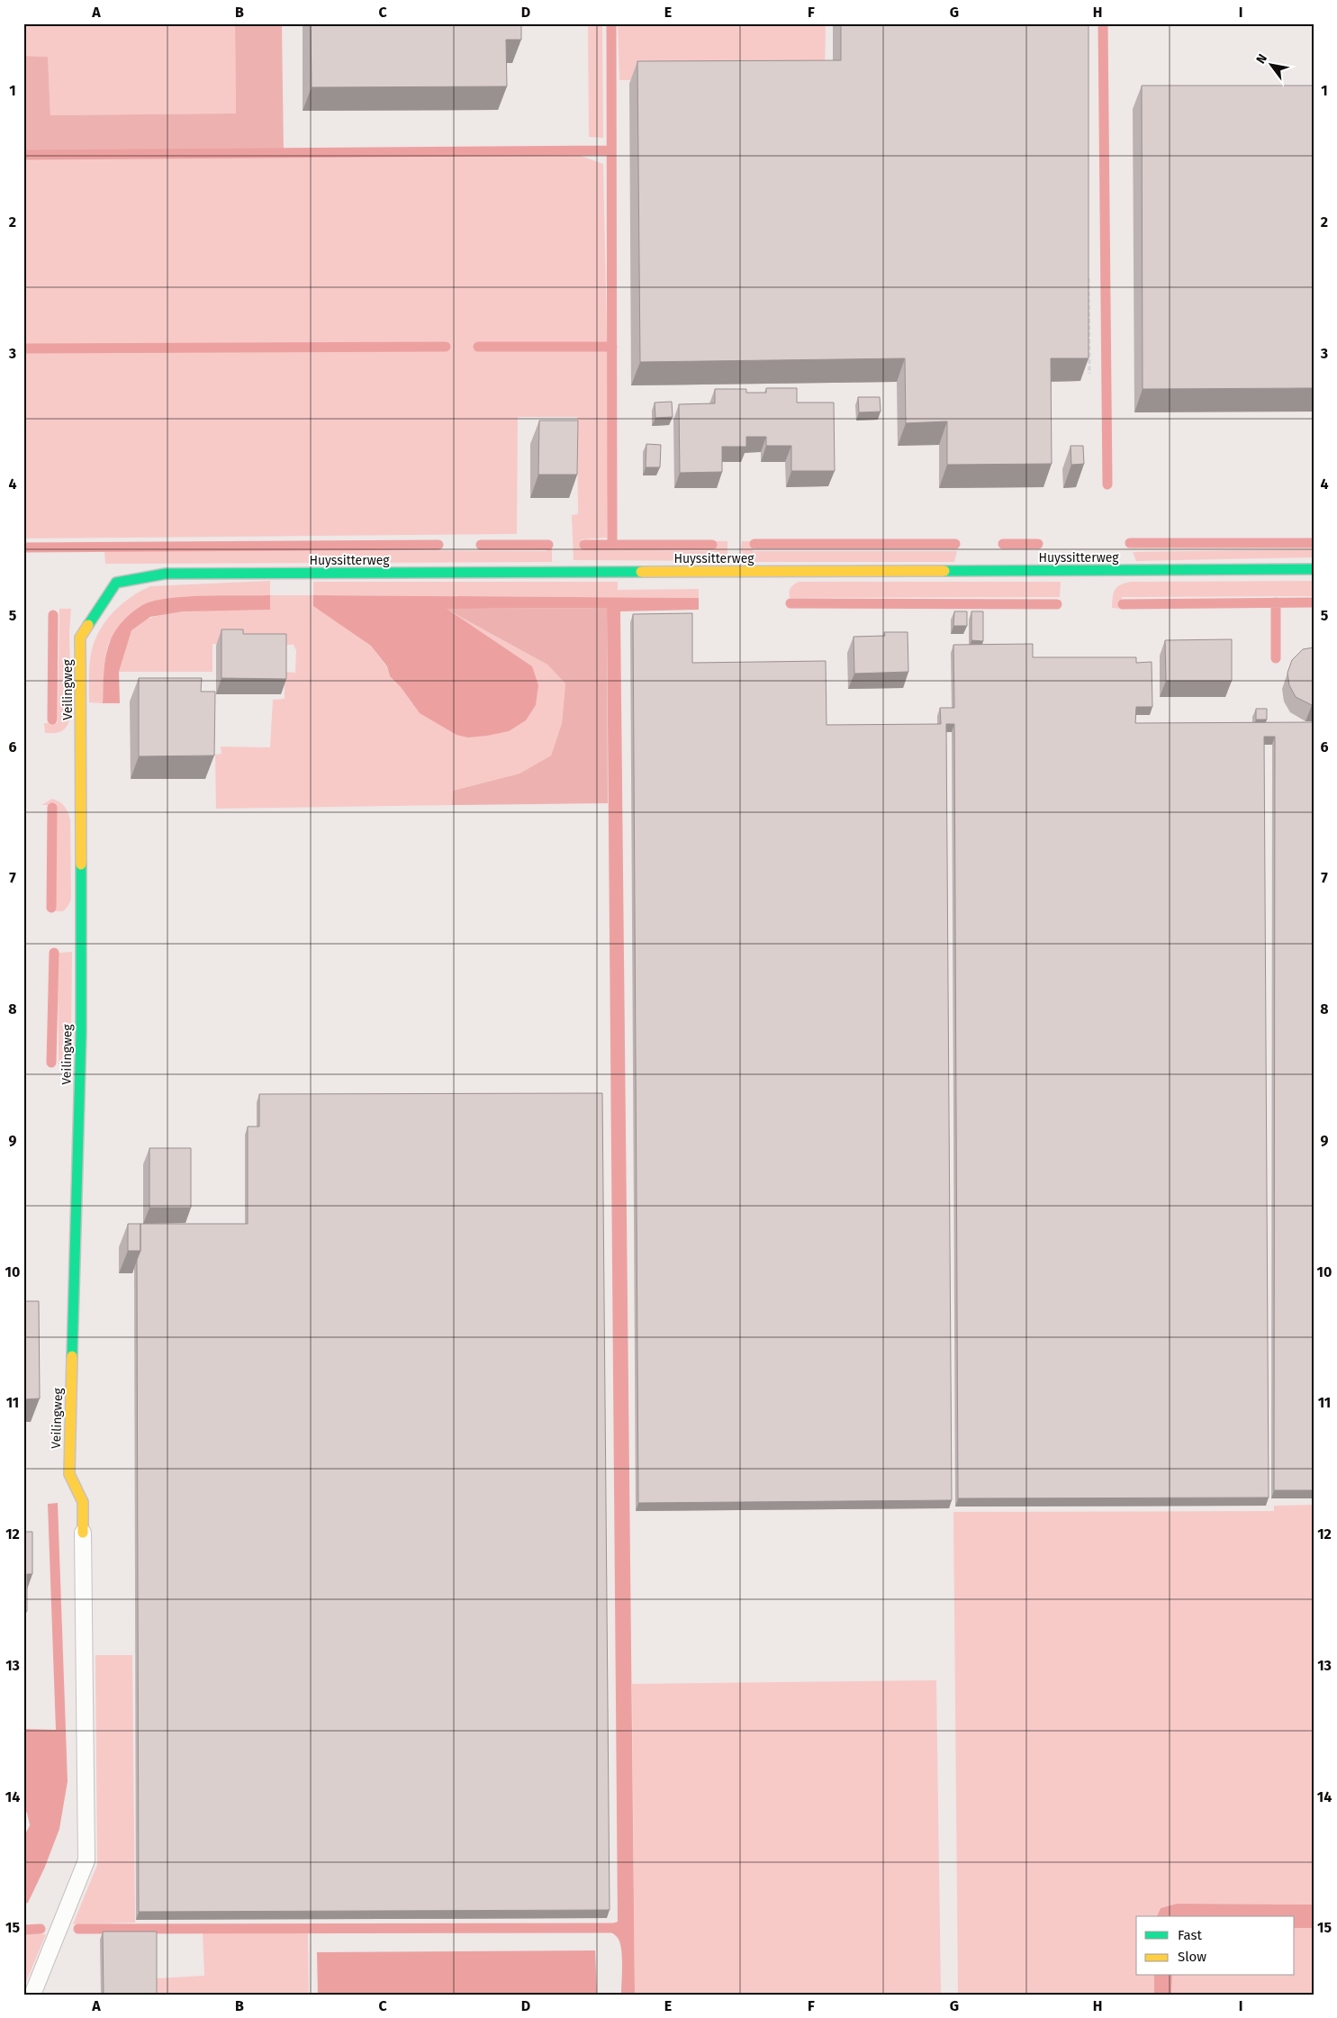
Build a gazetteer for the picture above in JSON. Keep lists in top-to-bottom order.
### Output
{
  "streets": {
    "street": ["Huyssitterweg", "Veilingweg"]
  },
  "crossings": [
    ["Huyssitterweg", "Veilingweg"]
  ],
  "legend": ["Fast", "Slow"],
  "north": "top left",
  "grid": {
    "columns": [
      "A",
      "B",
      "C",
      "D",
      "E",
      "F",
      "G",
      "H",
      "I"
    ],
    "rows": [
      "1",
      "2",
      "3",
      "4",
      "5",
      "6",
      "7",
      "8",
      "9",
      "10",
      "11",
      "12",
      "13",
      "14",
      "15"
    ]
  }
}
